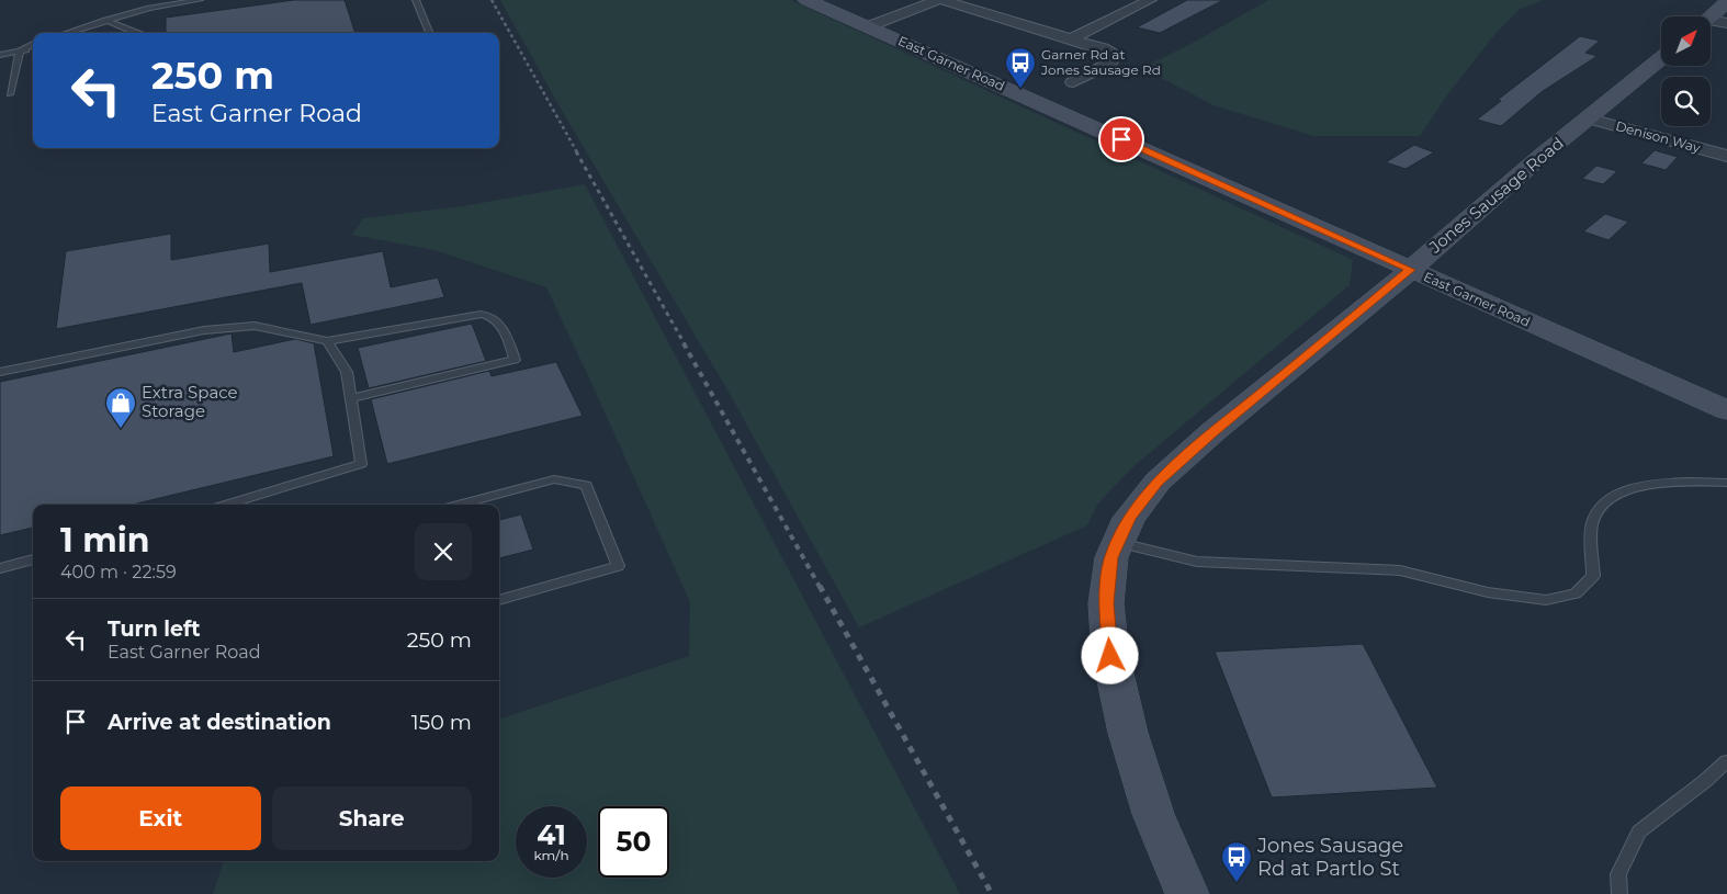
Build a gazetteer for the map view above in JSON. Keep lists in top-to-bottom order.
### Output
{
  "streets": {
    "main road": ["East Garner Road", "Jones Sausage Road"],
    "street": ["Denison Way"]
  },
  "crossings": [
    ["East Garner Road", "Jones Sausage Road"],
    ["Denison Way", "Jones Sausage Road"]
  ],
  "places": {
    "bus stop": ["Garner Rd at Jones Sausage Rd", "Jones Sausage Rd at Partlo St"],
    "shop": ["Extra Space Storage"]
  },
  "north": "top right",
  "page": {
    "turn": ["250 m", "East Garner Road"],
    "heading": ["1 min", "400 m · 22:59"],
    "list": [
      {
        "name": "Turn left",
        "note": "East Garner Road",
        "value": "250 m"
      },
      {
        "name": "Arrive at destination",
        "value": "150 m"
      }
    ],
    "buttons": ["Exit", "Share"],
    "speed": "41 km/h",
    "limit": "50"
  }
}
